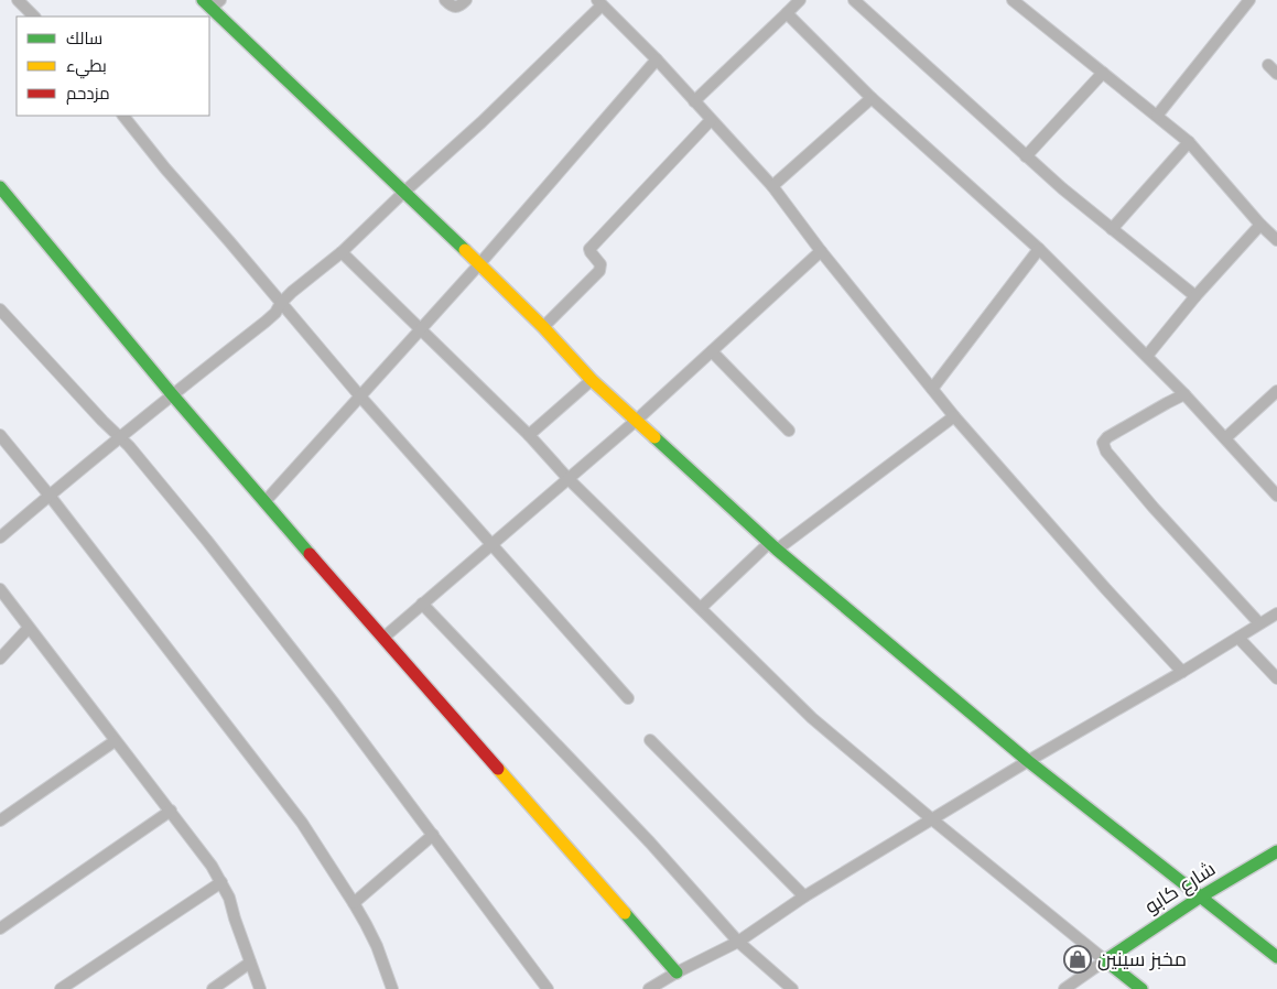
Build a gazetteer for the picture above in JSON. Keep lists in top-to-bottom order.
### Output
{
  "streets": {
    "street": ["شارع كابو"]
  },
  "places": {
    "shop": ["مخبز سينين"]
  },
  "legend": ["سالك", "بطيء", "مزدحم"]
}
